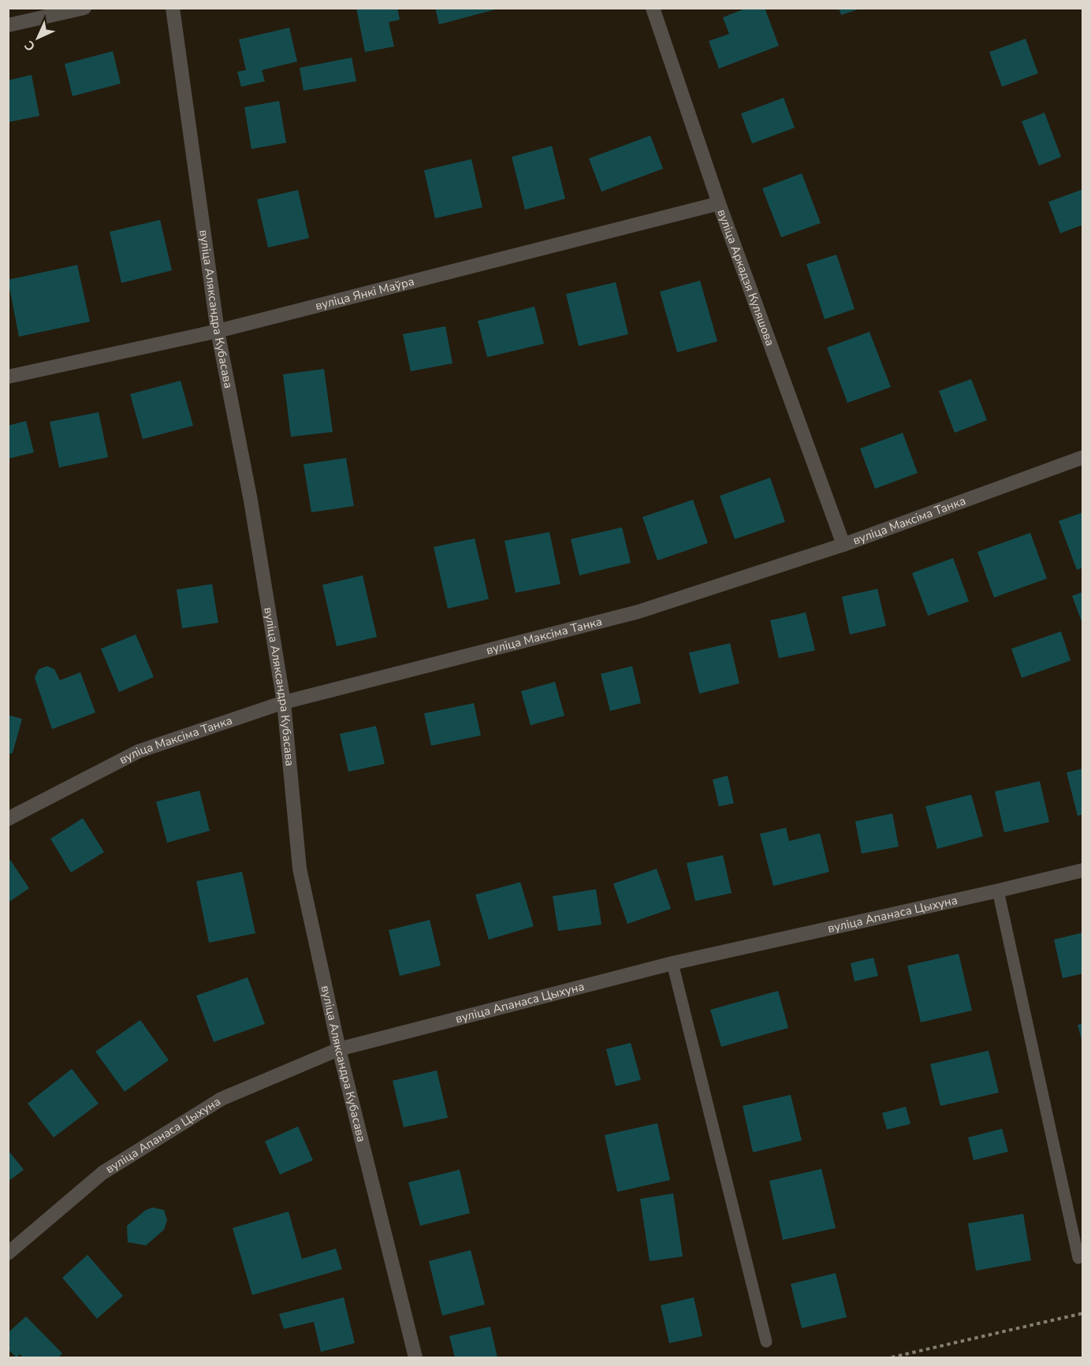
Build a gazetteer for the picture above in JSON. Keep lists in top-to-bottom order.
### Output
{
  "streets": {
    "street": [
      "вуліца Аркадзя Куляшова",
      "вуліца Янкі Маўра",
      "вуліца Аляксандра Кубасава",
      "вуліца Максіма Танка",
      "вуліца Апанаса Цыхуна"
    ]
  },
  "crossings": [
    ["вуліца Аркадзя Куляшова", "вуліца Янкі Маўра"],
    ["вуліца Аркадзя Куляшова", "вуліца Максіма Танка"],
    ["вуліца Янкі Маўра", "вуліца Аляксандра Кубасава"],
    ["вуліца Аляксандра Кубасава", "вуліца Максіма Танка"],
    ["вуліца Аляксандра Кубасава", "вуліца Апанаса Цыхуна"]
  ],
  "north": "bottom left"
}
